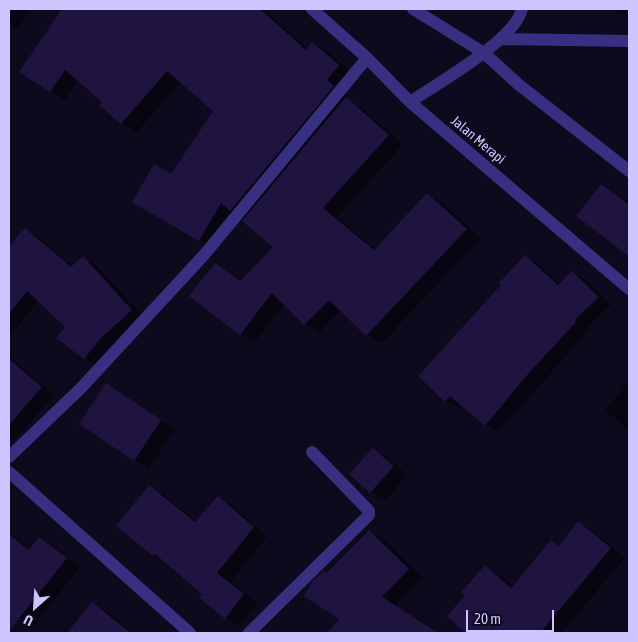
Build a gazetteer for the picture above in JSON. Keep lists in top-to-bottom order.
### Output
{
  "streets": {
    "street": ["Jalan Merapi"]
  },
  "scale_bar": "20 m",
  "north": "bottom left"
}
